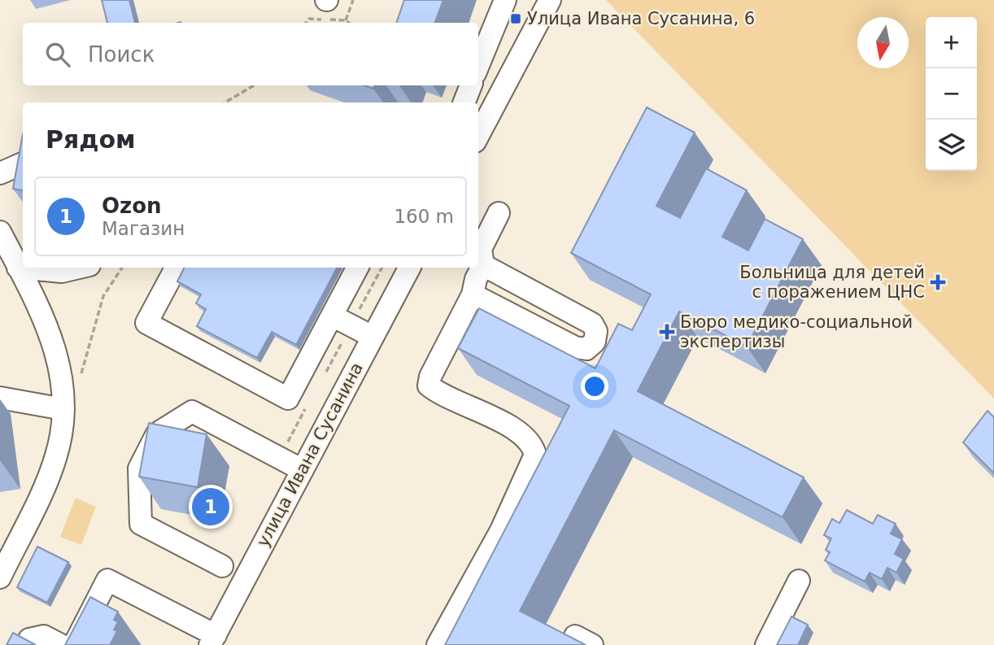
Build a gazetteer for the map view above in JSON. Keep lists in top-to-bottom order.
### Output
{
  "streets": {
    "street": ["улица Ивана Сусанина"]
  },
  "places": {
    "transit": ["Улица Ивана Сусанина, 6"],
    "health": ["Больница для детей с поражением ЦНС", "Бюро медико-социальной экспертизы"]
  },
  "north": "bottom",
  "page": {
    "map_buttons": ["+", "−"],
    "search": "Поиск",
    "heading": "Рядом",
    "list": [
      {
        "mark": "1",
        "name": "Ozon",
        "note": "Магазин",
        "value": "160 m"
      }
    ],
    "pins": "1"
  }
}
